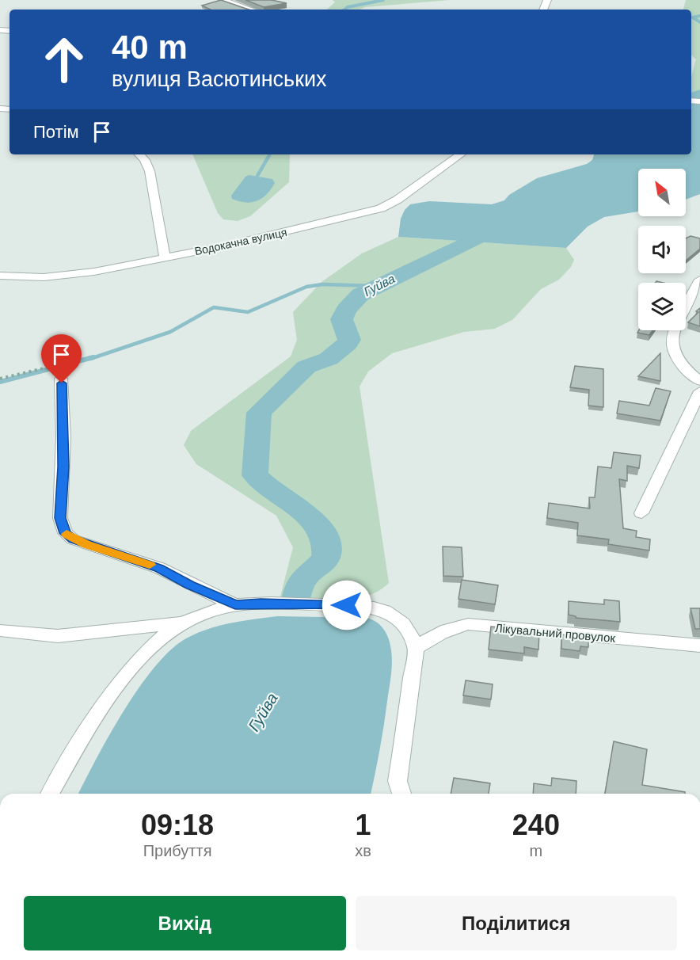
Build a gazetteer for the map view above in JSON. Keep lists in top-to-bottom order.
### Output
{
  "streets": {
    "street": ["Водокачна вулиця", "Лікувальний провулок"]
  },
  "water": ["Гуйва"],
  "north": "top left",
  "page": {
    "turn": ["40 m", "вулиця Васютинських"],
    "then": "Потім",
    "eta": [
      "09:18",
      "Прибуття",
      "1",
      "хв",
      "240",
      "m"
    ],
    "buttons": ["Вихід", "Поділитися"]
  }
}
